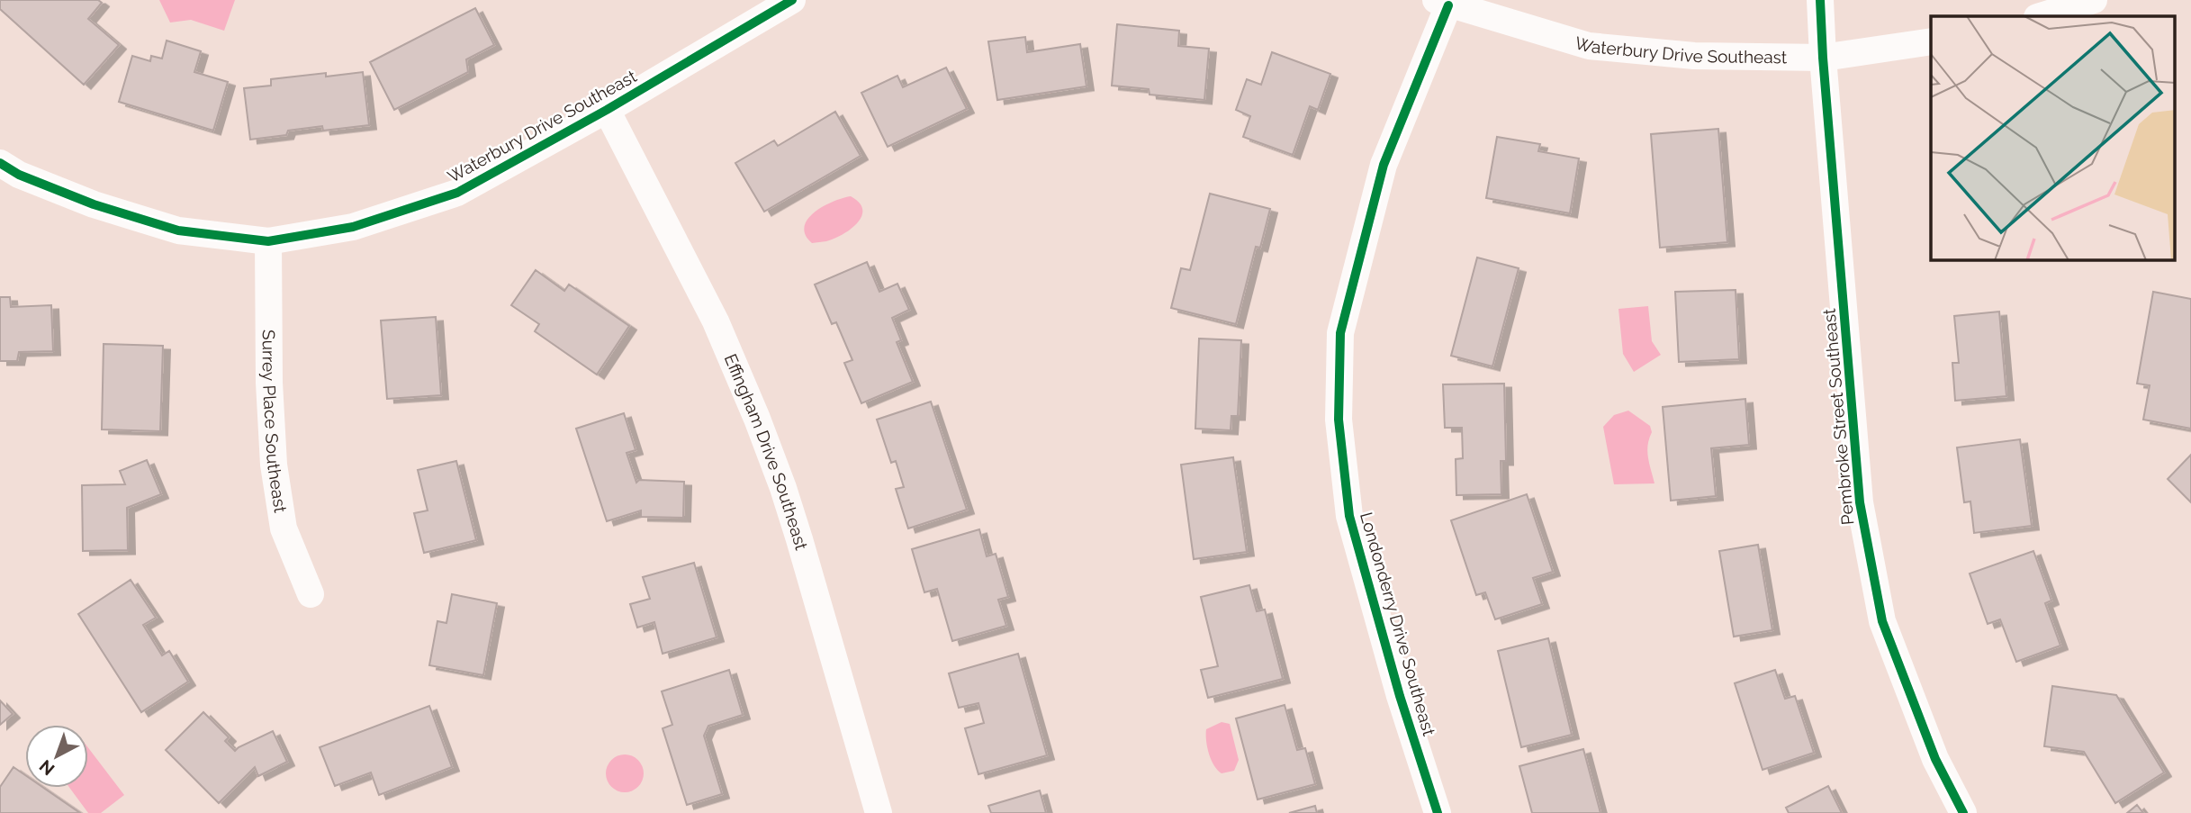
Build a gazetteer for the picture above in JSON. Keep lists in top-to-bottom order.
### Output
{
  "streets": {
    "street": [
      "Waterbury Drive Southeast",
      "Pembroke Street Southeast",
      "Surrey Place Southeast",
      "Effingham Drive Southeast",
      "Londonderry Drive Southeast"
    ]
  },
  "crossings": [
    ["Waterbury Drive Southeast", "Pembroke Street Southeast"],
    ["Waterbury Drive Southeast", "Surrey Place Southeast"],
    ["Waterbury Drive Southeast", "Effingham Drive Southeast"],
    ["Waterbury Drive Southeast", "Londonderry Drive Southeast"]
  ],
  "north": "bottom left"
}
